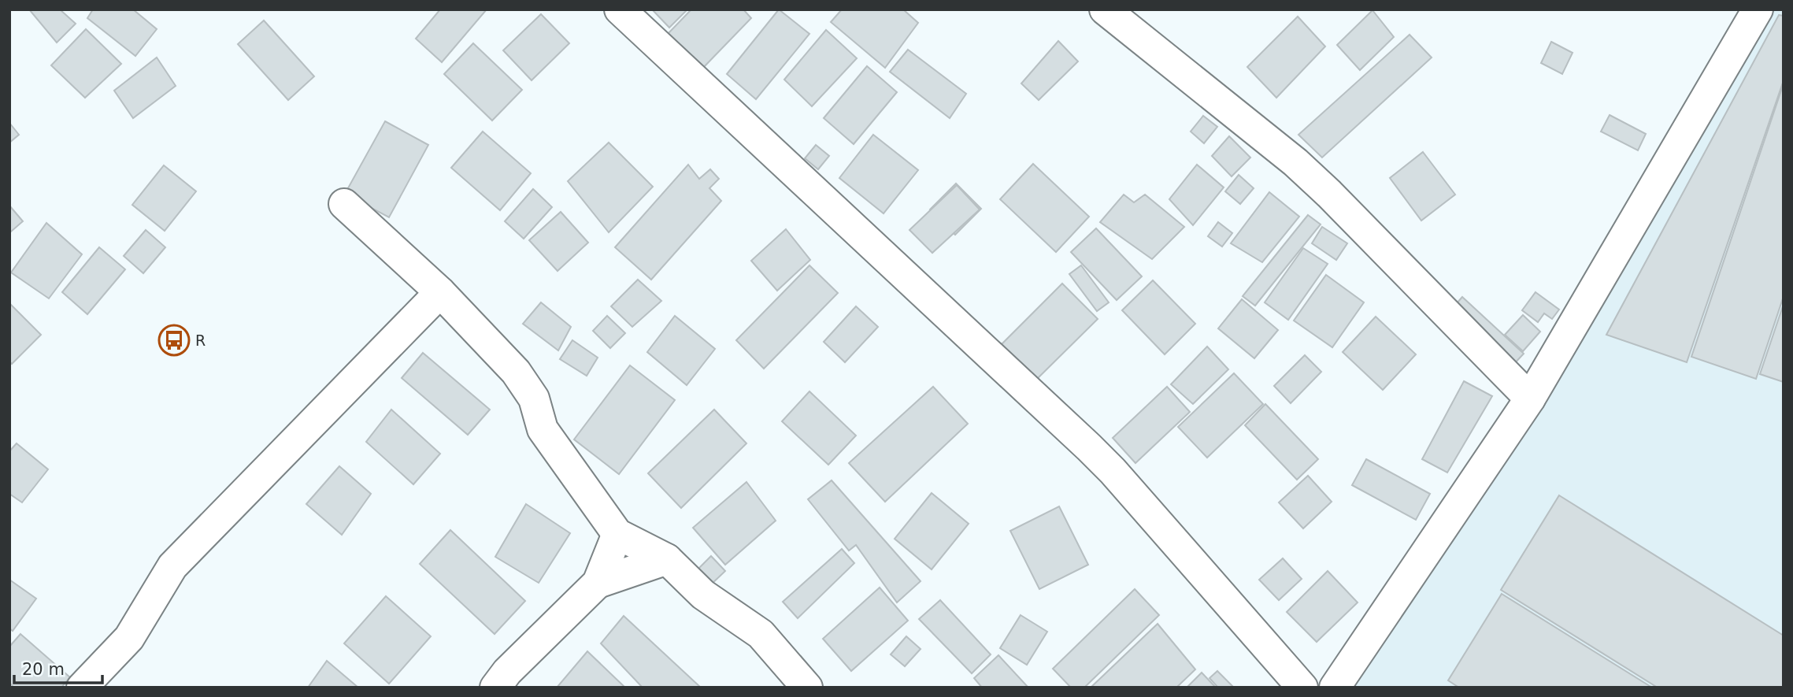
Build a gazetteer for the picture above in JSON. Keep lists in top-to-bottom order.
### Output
{
  "places": {
    "bus stop": ["R"]
  },
  "scale_bar": "20 m"
}
